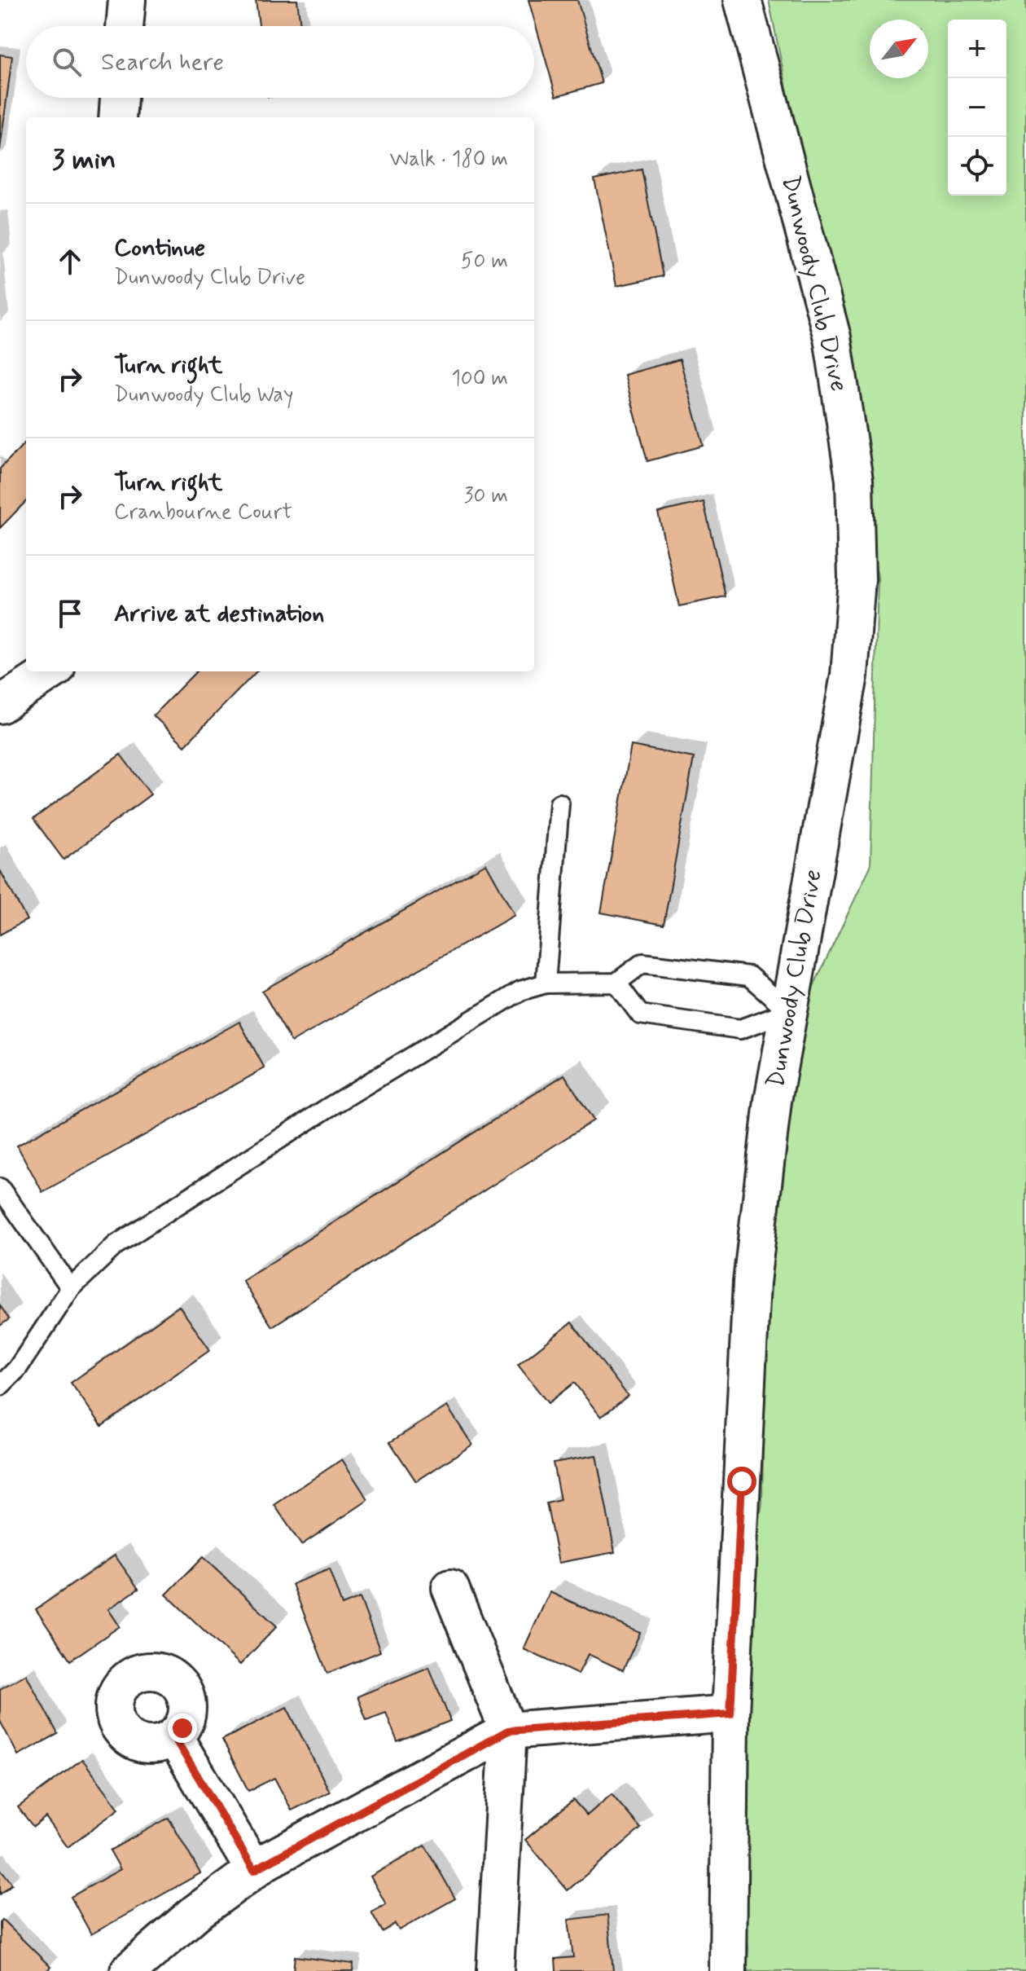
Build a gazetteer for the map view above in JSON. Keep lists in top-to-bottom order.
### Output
{
  "streets": {
    "street": ["Dunwoody Club Drive"]
  },
  "north": "top right",
  "page": {
    "map_buttons": ["+", "−"],
    "search": "Search here",
    "heading": ["3 min", "Walk · 180 m"],
    "list": [
      ["Continue", "Dunwoody Club Drive", "50 m"],
      ["Turn right", "Dunwoody Club Way", "100 m"],
      ["Turn right", "Cranbourne Court", "30 m"],
      "Arrive at destination"
    ]
  }
}
